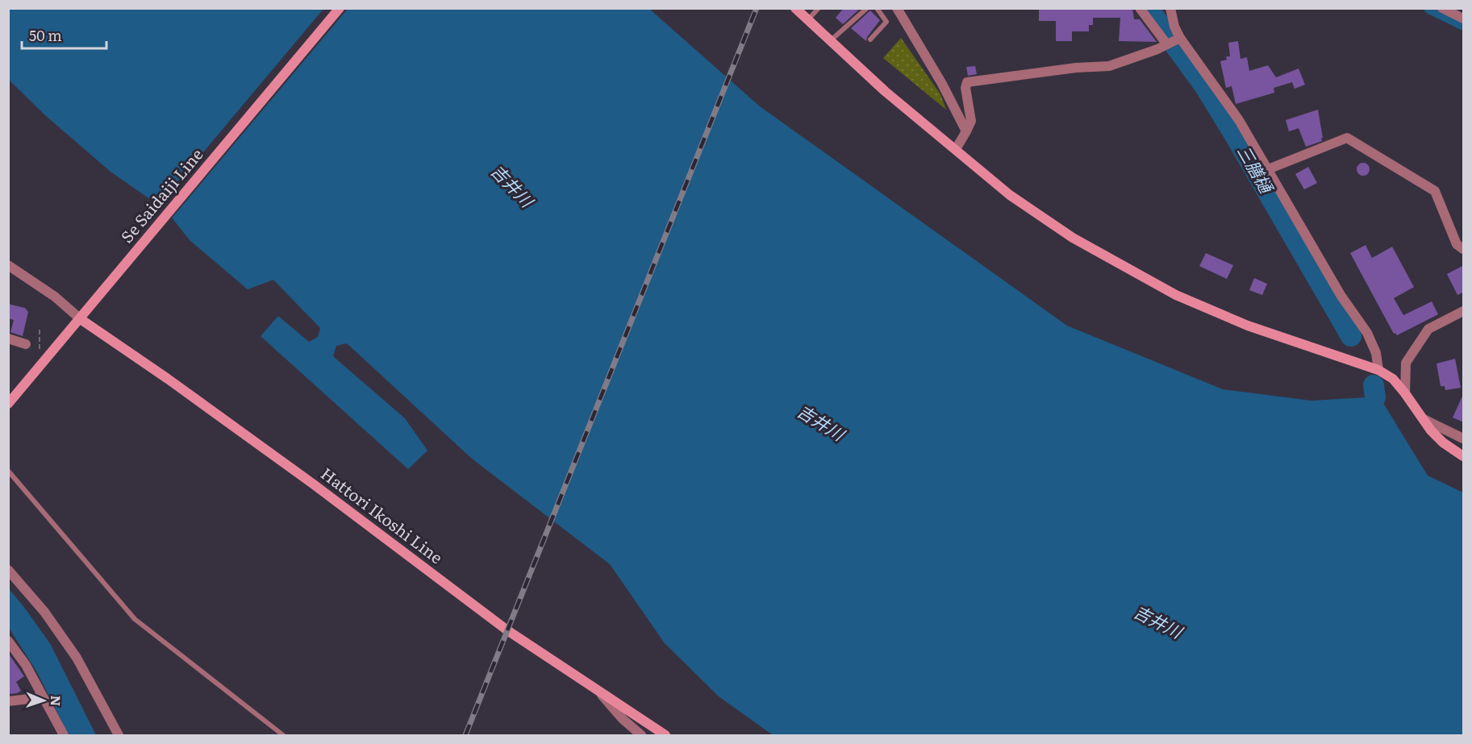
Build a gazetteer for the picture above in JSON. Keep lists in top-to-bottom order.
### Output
{
  "streets": {
    "main road": ["Se Saidaiji Line", "Hattori Ikoshi Line"]
  },
  "crossings": [
    ["Se Saidaiji Line", "Hattori Ikoshi Line"]
  ],
  "water": ["三膳樋", "吉井川"],
  "scale_bar": "50 m",
  "north": "right"
}
